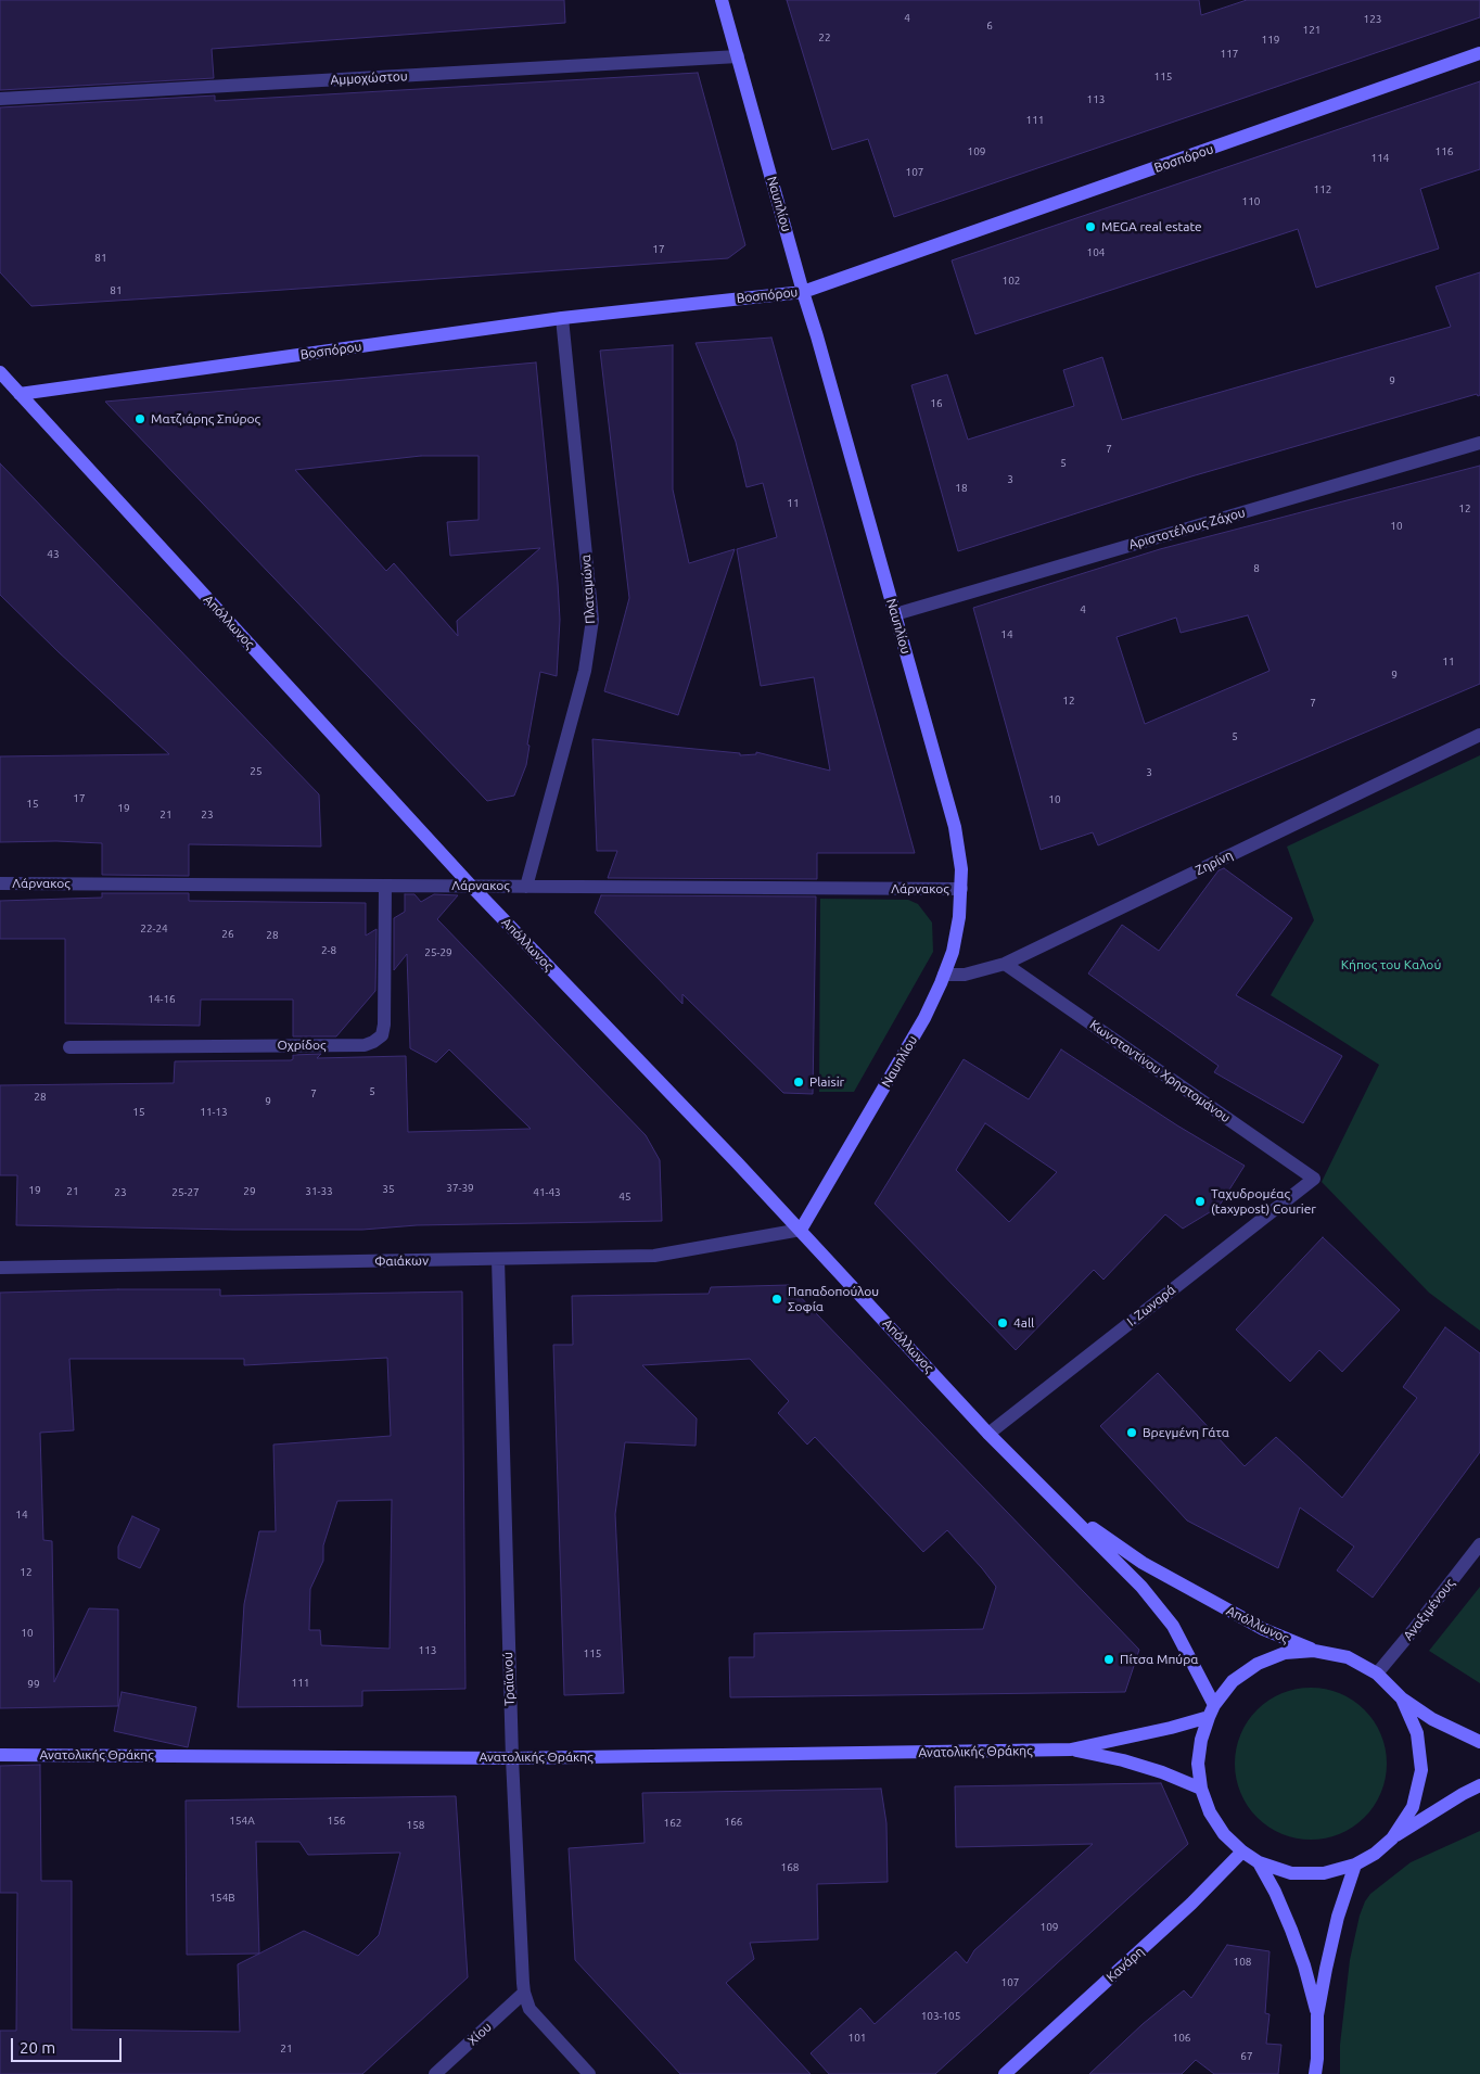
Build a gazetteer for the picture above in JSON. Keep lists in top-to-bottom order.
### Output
{
  "streets": {
    "street": [
      "Αμμοχώστου",
      "Βοσπόρου",
      "Ναυπλίου",
      "Αριστοτέλους Ζάχου",
      "Πλαταμώνα",
      "Απόλλωνος",
      "Ζηρίνη",
      "Λάρνακος",
      "Οχρίδος",
      "Κωνσταντίνου Χρηστομάνου",
      "Φαιάκων",
      "Ι. Ζωναρά",
      "Αναξιμένους",
      "Τραϊανού",
      "Ανατολικής Θράκης",
      "Κανάρη",
      "Χίου"
    ]
  },
  "crossings": [
    ["Αμμοχώστου", "Ναυπλίου"],
    ["Βοσπόρου", "Ναυπλίου"],
    ["Βοσπόρου", "Πλαταμώνα"],
    ["Βοσπόρου", "Απόλλωνος"],
    ["Ναυπλίου", "Αριστοτέλους Ζάχου"],
    ["Ναυπλίου", "Απόλλωνος"],
    ["Ναυπλίου", "Ζηρίνη"],
    ["Ναυπλίου", "Λάρνακος"],
    ["Ναυπλίου", "Φαιάκων"],
    ["Πλαταμώνα", "Λάρνακος"],
    ["Απόλλωνος", "Λάρνακος"],
    ["Απόλλωνος", "Φαιάκων"],
    ["Απόλλωνος", "Ι. Ζωναρά"],
    ["Απόλλωνος", "Ανατολικής Θράκης"],
    ["Ζηρίνη", "Κωνσταντίνου Χρηστομάνου"],
    ["Λάρνακος", "Οχρίδος"],
    ["Κωνσταντίνου Χρηστομάνου", "Ι. Ζωναρά"],
    ["Φαιάκων", "Τραϊανού"],
    ["Τραϊανού", "Ανατολικής Θράκης"],
    ["Τραϊανού", "Χίου"]
  ],
  "parks": ["Κήπος του Καλού"],
  "places": [
    "MEGA real estate",
    "Ματζιάρης Σπύρος",
    "Plaisir",
    "Ταχυδρομέας (taxypost) Courier",
    "Παπαδοπούλου Σοφία",
    "4all",
    "Βρεγμένη Γάτα",
    "Πίτσα Μπύρα"
  ],
  "house_numbers": [
    "4",
    "123",
    "6",
    "121",
    "22",
    "119",
    "117",
    "115",
    "113",
    "111",
    "109",
    "116",
    "114",
    "107",
    "112",
    "110",
    "17",
    "104",
    "81",
    "102",
    "81",
    "9",
    "16",
    "7",
    "5",
    "3",
    "18",
    "11",
    "12",
    "10",
    "43",
    "8",
    "4",
    "14",
    "11",
    "9",
    "12",
    "7",
    "5",
    "25",
    "3",
    "17",
    "10",
    "15",
    "19",
    "21",
    "23",
    "22-24",
    "26",
    "28",
    "2-8",
    "25-29",
    "14-16",
    "5",
    "7",
    "28",
    "9",
    "15",
    "11-13",
    "37-39",
    "35",
    "19",
    "21",
    "29",
    "31-33",
    "23",
    "25-27",
    "41-43",
    "45",
    "14",
    "12",
    "10",
    "113",
    "115",
    "111",
    "99",
    "154Α",
    "156",
    "166",
    "162",
    "158",
    "168",
    "154Β",
    "109",
    "108",
    "107",
    "103-105",
    "101",
    "106",
    "21",
    "67"
  ],
  "scale_bar": "20 m"
}
